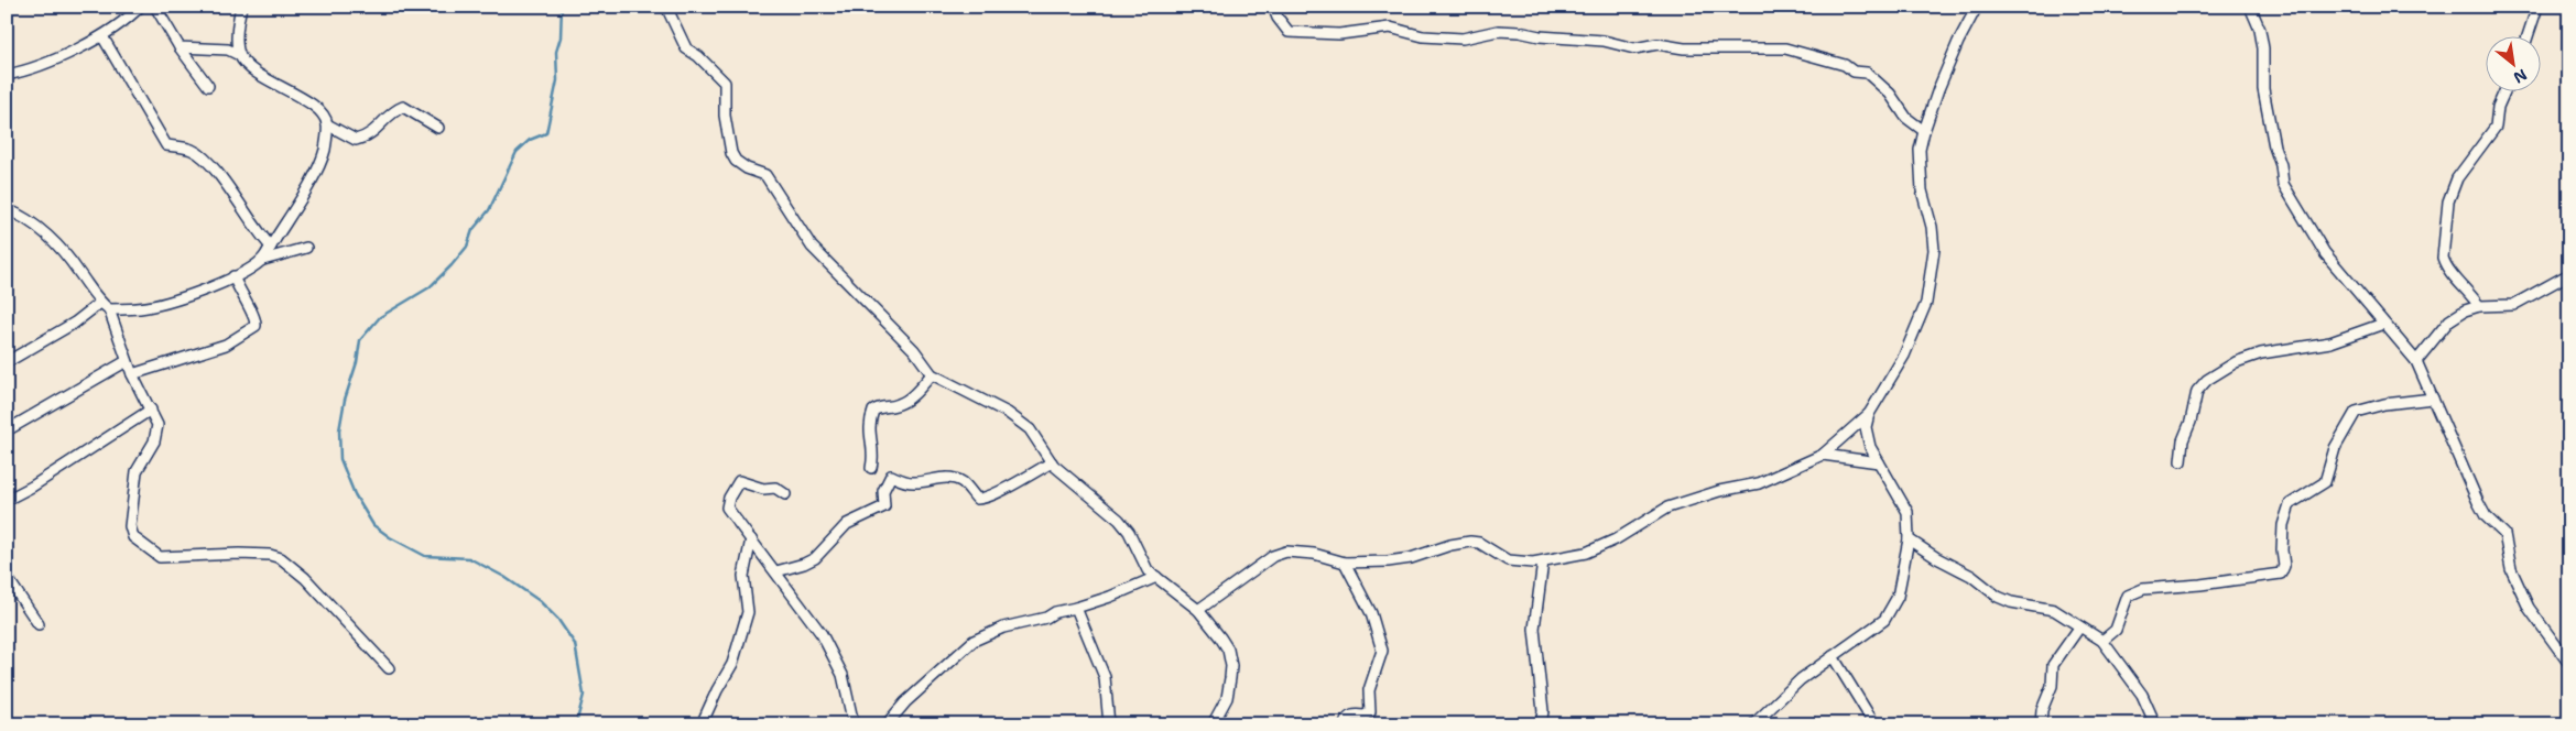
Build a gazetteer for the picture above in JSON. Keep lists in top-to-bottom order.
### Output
{
  "north": "bottom right"
}
